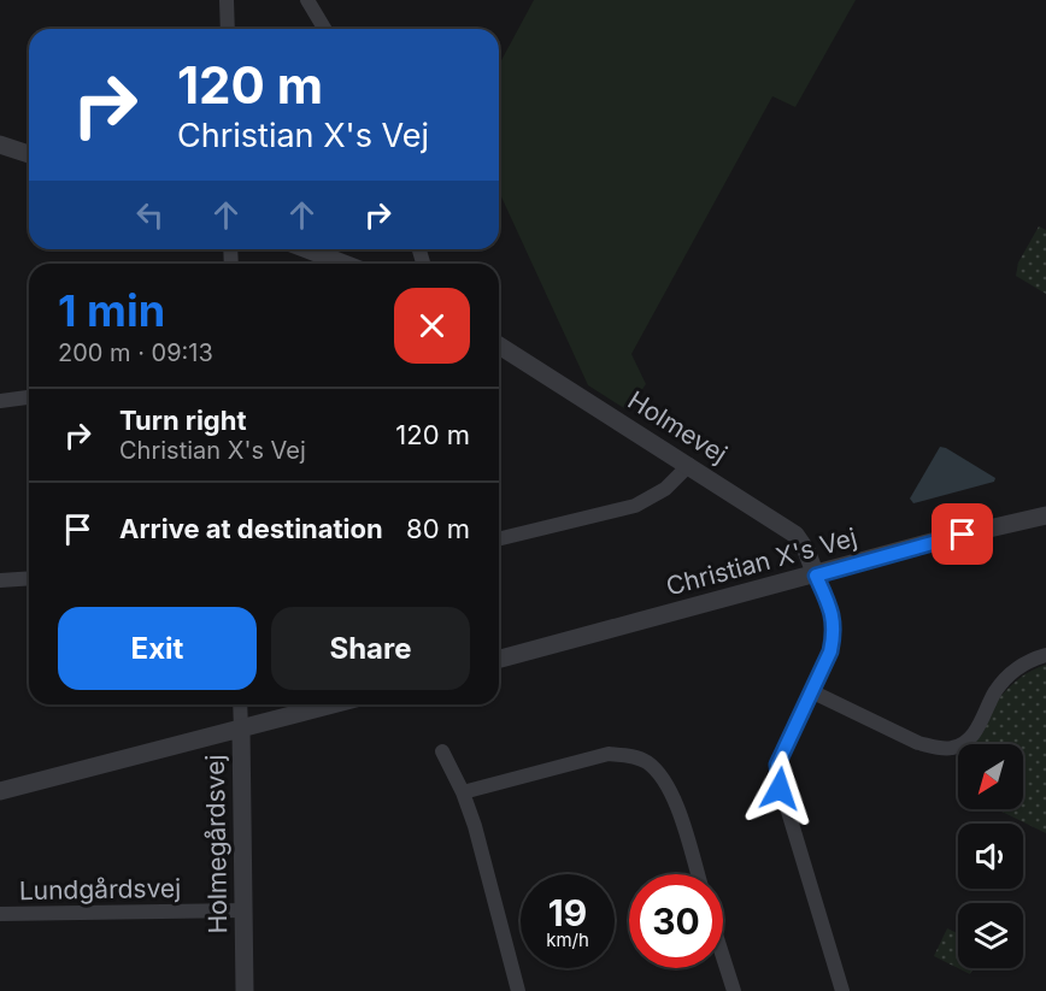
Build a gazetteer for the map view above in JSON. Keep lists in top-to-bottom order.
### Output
{
  "streets": {
    "street": [
      "Holmevej",
      "Christian X's Vej",
      "Holmegårdsvej",
      "Lundgårdsvej"
    ]
  },
  "crossings": [
    ["Holmevej", "Christian X's Vej"],
    ["Holmegårdsvej", "Lundgårdsvej"]
  ],
  "north": "bottom left",
  "page": {
    "turn": ["120 m", "Christian X's Vej"],
    "heading": ["1 min", "200 m · 09:13"],
    "list": [
      {
        "name": "Turn right",
        "note": "Christian X's Vej",
        "value": "120 m"
      },
      {
        "name": "Arrive at destination",
        "value": "80 m"
      }
    ],
    "buttons": ["Exit", "Share"],
    "speed": "19 km/h",
    "limit": "30"
  }
}
